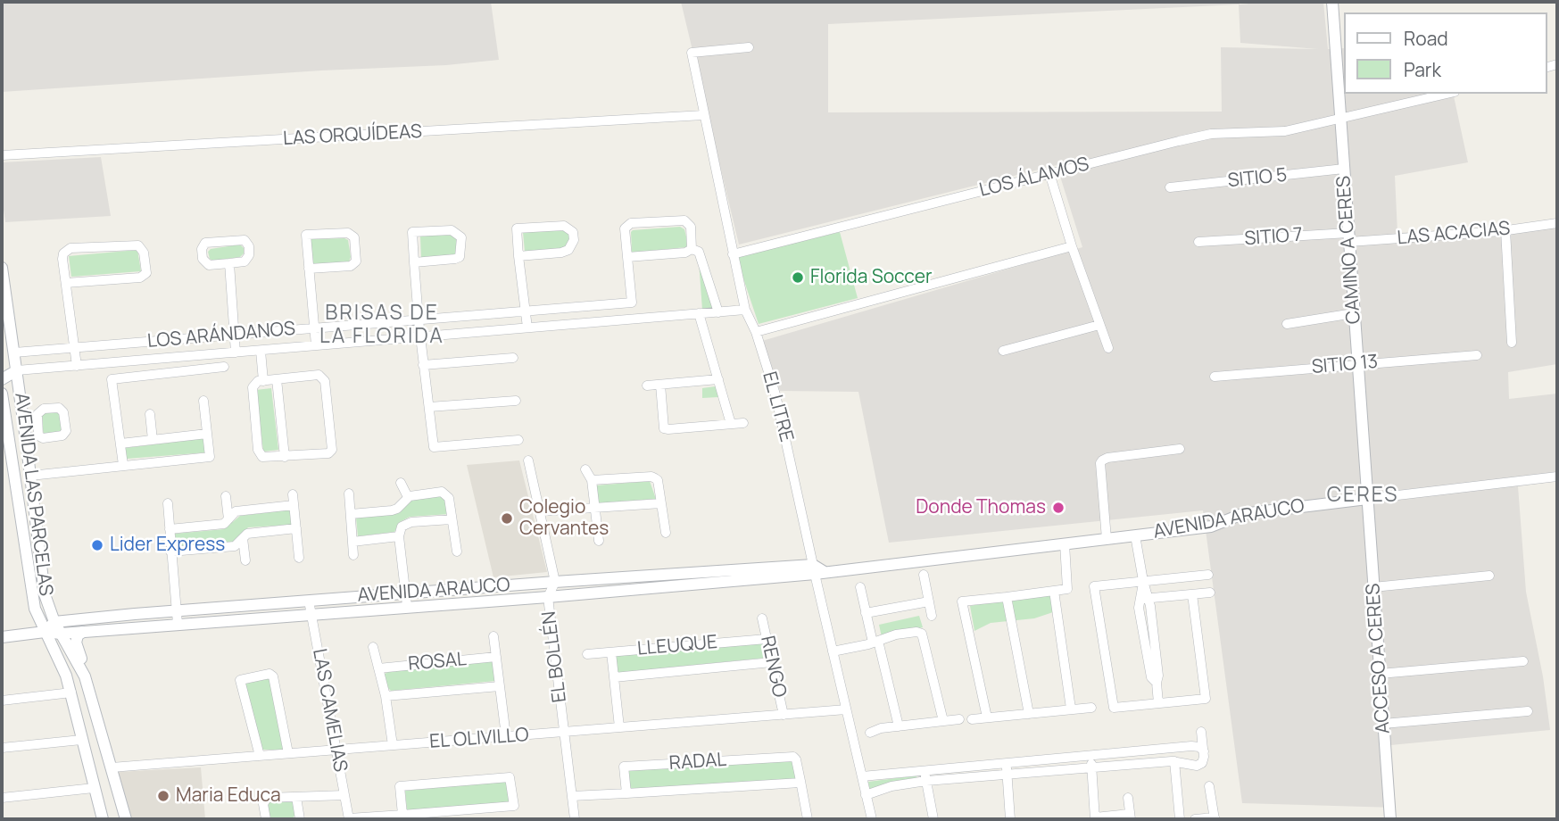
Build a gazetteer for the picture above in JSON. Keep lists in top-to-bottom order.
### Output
{
  "streets": {
    "street": [
      "LAS ORQUÍDEAS",
      "LOS ÁLAMOS",
      "SITIO 5",
      "LAS ACACIAS",
      "SITIO 7",
      "CAMINO A CERES",
      "LOS ARÁNDANOS",
      "SITIO 13",
      "EL LITRE",
      "AVENIDA LAS PARCELAS",
      "AVENIDA ARAUCO",
      "LLEUQUE",
      "EL BOLLÉN",
      "ACCESO A CERES",
      "ROSAL",
      "RENGO",
      "LAS CAMELIAS",
      "EL OLIVILLO",
      "RADAL"
    ]
  },
  "crossings": [
    ["LAS ORQUÍDEAS", "EL LITRE"],
    ["LOS ÁLAMOS", "CAMINO A CERES"],
    ["LOS ÁLAMOS", "EL LITRE"],
    ["SITIO 5", "CAMINO A CERES"],
    ["LAS ACACIAS", "SITIO 7"],
    ["LAS ACACIAS", "CAMINO A CERES"],
    ["SITIO 7", "CAMINO A CERES"],
    ["CAMINO A CERES", "SITIO 13"],
    ["CAMINO A CERES", "AVENIDA ARAUCO"],
    ["CAMINO A CERES", "ACCESO A CERES"],
    ["LOS ARÁNDANOS", "EL LITRE"],
    ["LOS ARÁNDANOS", "AVENIDA LAS PARCELAS"],
    ["EL LITRE", "AVENIDA ARAUCO"],
    ["EL LITRE", "EL OLIVILLO"],
    ["AVENIDA LAS PARCELAS", "AVENIDA ARAUCO"],
    ["AVENIDA LAS PARCELAS", "EL OLIVILLO"],
    ["AVENIDA ARAUCO", "EL BOLLÉN"],
    ["AVENIDA ARAUCO", "ACCESO A CERES"],
    ["AVENIDA ARAUCO", "LAS CAMELIAS"],
    ["LLEUQUE", "RENGO"],
    ["EL BOLLÉN", "EL OLIVILLO"],
    ["EL BOLLÉN", "RADAL"],
    ["RENGO", "EL OLIVILLO"],
    ["LAS CAMELIAS", "EL OLIVILLO"]
  ],
  "districts": ["BRISAS DE LA FLORIDA", "CERES"],
  "places": [
    "Florida Soccer",
    "Donde Thomas",
    "Colegio Cervantes",
    "Lider Express",
    "Maria Educa"
  ],
  "legend": ["Road", "Park"]
}
